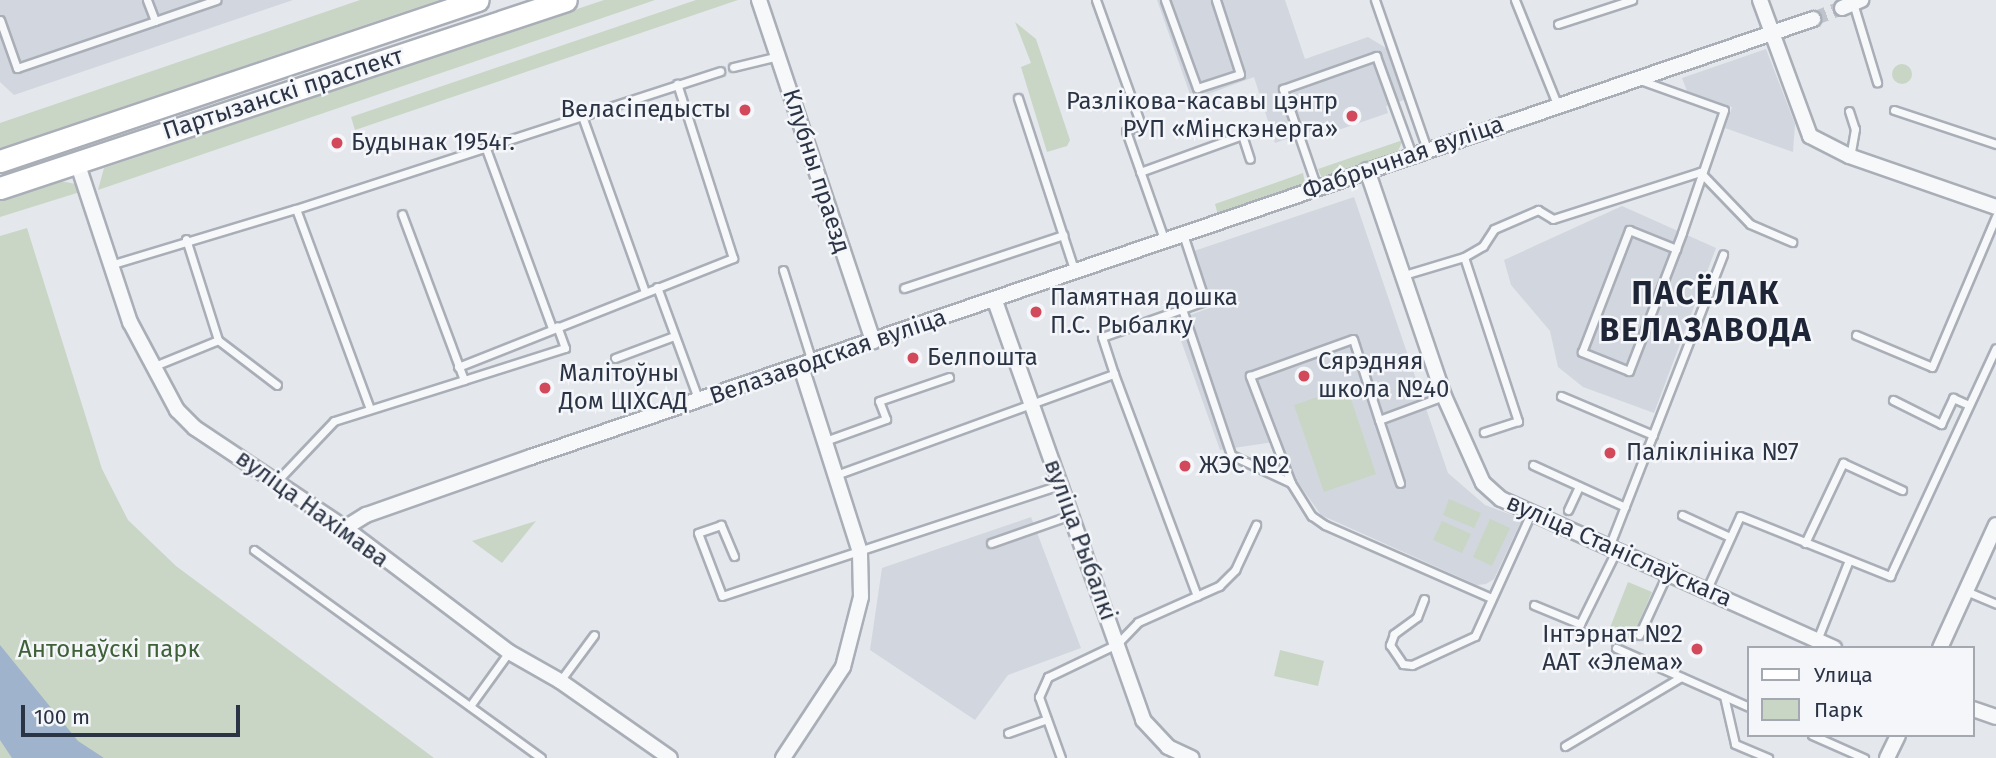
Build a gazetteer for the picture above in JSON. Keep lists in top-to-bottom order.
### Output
{
  "streets": {
    "main road": ["Партызанскі праспект"],
    "street": [
      "Фабрычная вуліца",
      "Клубны праезд",
      "Велазаводская вуліца",
      "вуліца Нахімава",
      "вуліца Рыбалкі",
      "вуліца Станіслаўскага"
    ]
  },
  "crossings": [
    ["Партызанскі праспект", "вуліца Нахімава"],
    ["Фабрычная вуліца", "Велазаводская вуліца"],
    ["Фабрычная вуліца", "вуліца Рыбалкі"],
    ["Фабрычная вуліца", "вуліца Станіслаўскага"],
    ["Клубны праезд", "Велазаводская вуліца"],
    ["Велазаводская вуліца", "вуліца Нахімава"],
    ["Велазаводская вуліца", "вуліца Рыбалкі"]
  ],
  "districts": ["ПАСЁЛАК ВЕЛАЗАВОДА"],
  "parks": ["Антонаўскі парк"],
  "places": [
    "Веласіпедысты",
    "Разлікова-касавы цэнтр РУП «Мінскэнерга»",
    "Будынак 1954г.",
    "Памятная дошка П.С. Рыбалку",
    "Белпошта",
    "Сярэдняя школа №40",
    "Малітоўны Дом ЦІХСАД",
    "Паліклініка №7",
    "ЖЭС №2",
    "Інтэрнат №2 ААТ «Элема»"
  ],
  "legend": ["Улица", "Парк"],
  "scale_bar": "100 m"
}
